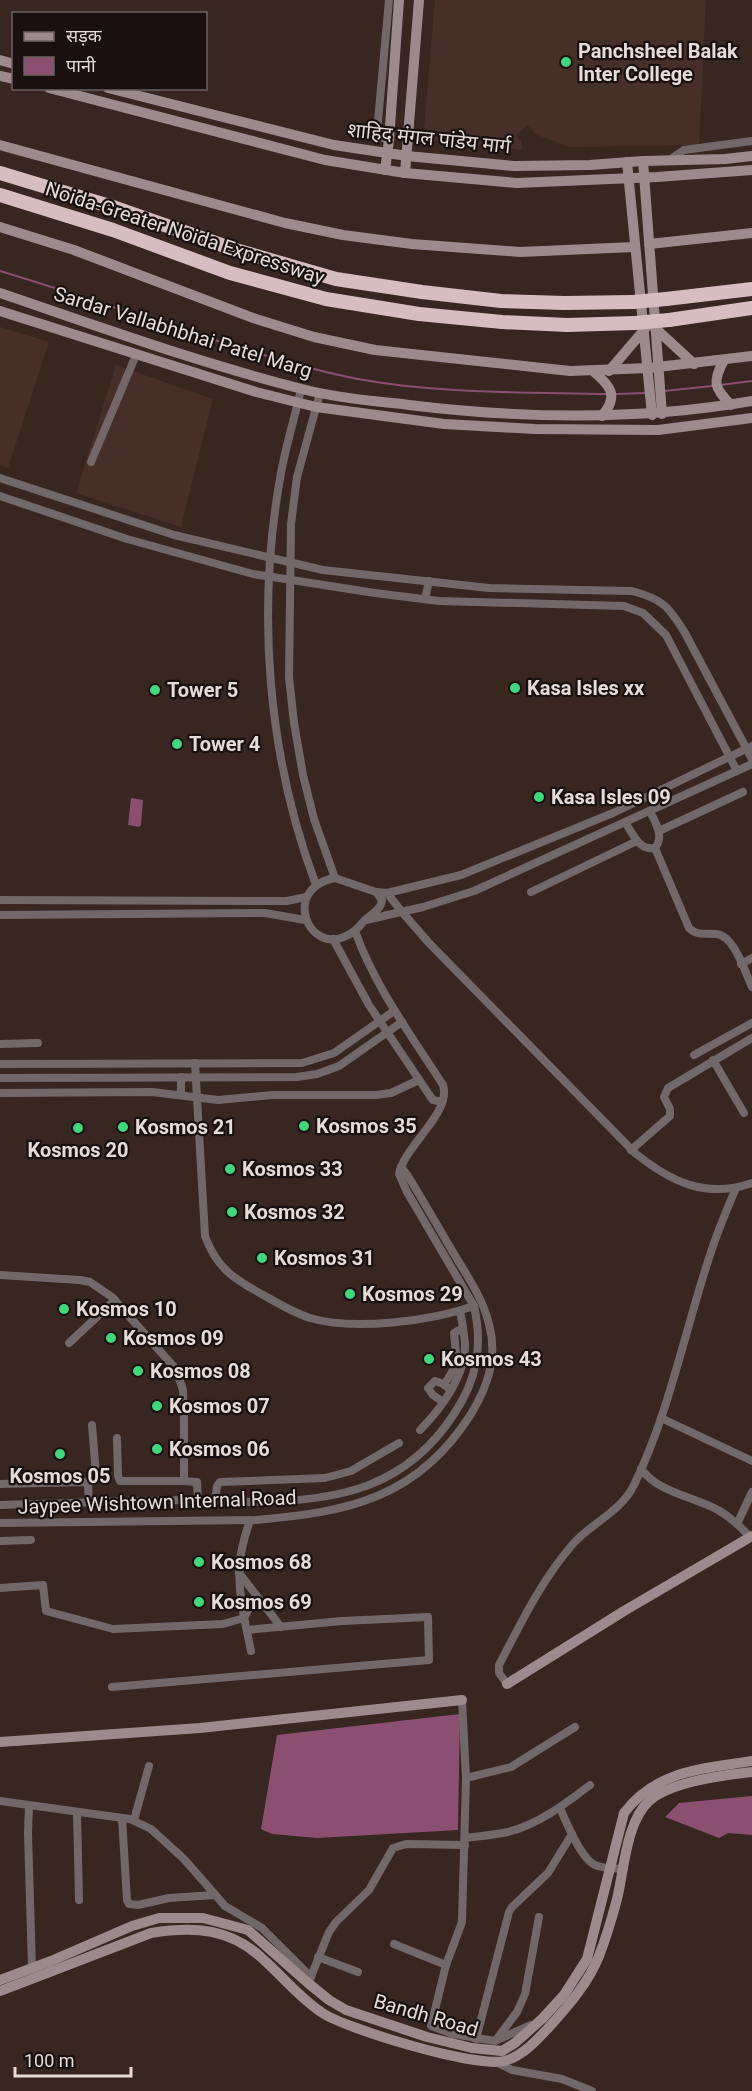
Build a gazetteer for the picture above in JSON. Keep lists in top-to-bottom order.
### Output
{
  "streets": {
    "highway": ["Noida-Greater Noida Expressway"],
    "street": [
      "शाहिद मंगल पांडेय मार्ग",
      "Sardar Vallabhbhai Patel Marg",
      "Jaypee Wishtown Internal Road",
      "Bandh Road"
    ]
  },
  "places": [
    "Panchsheel Balak Inter College",
    "Kasa Isles xx",
    "Tower 5",
    "Tower 4",
    "Kasa Isles 09",
    "Kosmos 35",
    "Kosmos 21",
    "Kosmos 20",
    "Kosmos 33",
    "Kosmos 32",
    "Kosmos 31",
    "Kosmos 29",
    "Kosmos 10",
    "Kosmos 09",
    "Kosmos 43",
    "Kosmos 08",
    "Kosmos 07",
    "Kosmos 06",
    "Kosmos 05",
    "Kosmos 68",
    "Kosmos 69"
  ],
  "legend": ["सड़क", "पानी"],
  "scale_bar": "100 m"
}
